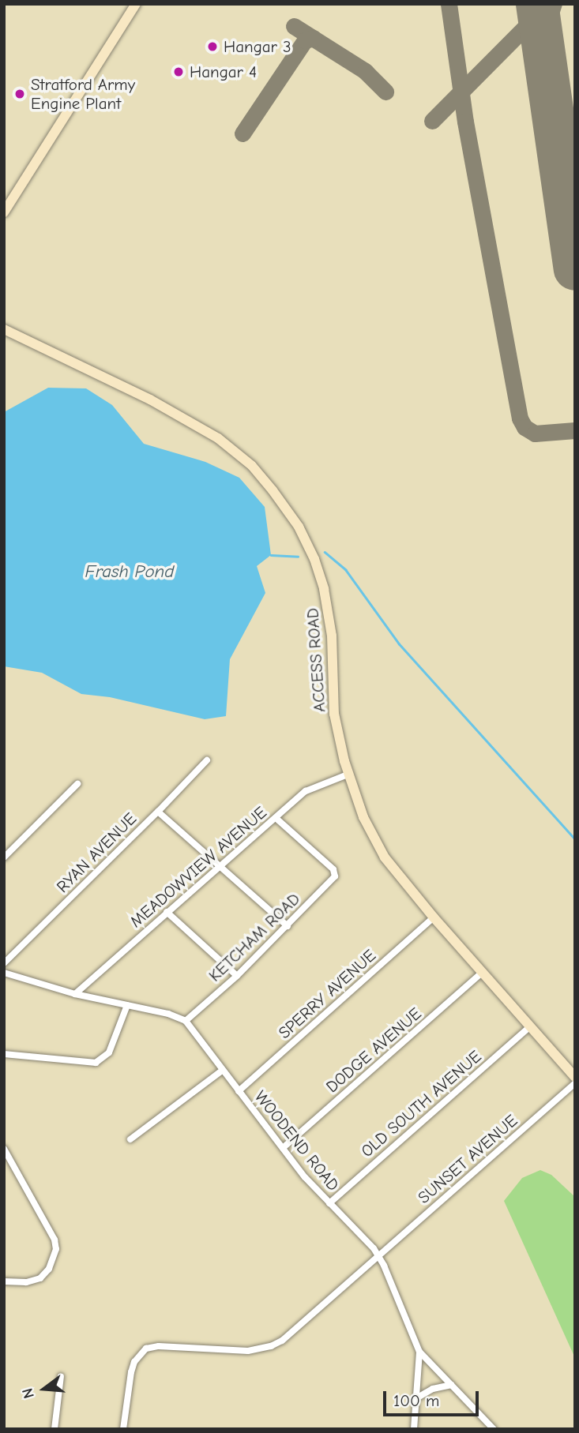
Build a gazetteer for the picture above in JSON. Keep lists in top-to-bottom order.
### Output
{
  "streets": {
    "main road": ["ACCESS ROAD"],
    "street": [
      "RYAN AVENUE",
      "MEADOWVIEW AVENUE",
      "KETCHAM ROAD",
      "SPERRY AVENUE",
      "DODGE AVENUE",
      "OLD SOUTH AVENUE",
      "WOODEND ROAD",
      "SUNSET AVENUE"
    ]
  },
  "crossings": [
    ["ACCESS ROAD", "MEADOWVIEW AVENUE"],
    ["ACCESS ROAD", "SPERRY AVENUE"],
    ["ACCESS ROAD", "DODGE AVENUE"],
    ["ACCESS ROAD", "OLD SOUTH AVENUE"],
    ["MEADOWVIEW AVENUE", "KETCHAM ROAD"],
    ["KETCHAM ROAD", "WOODEND ROAD"],
    ["SPERRY AVENUE", "WOODEND ROAD"],
    ["DODGE AVENUE", "WOODEND ROAD"],
    ["OLD SOUTH AVENUE", "WOODEND ROAD"],
    ["WOODEND ROAD", "SUNSET AVENUE"]
  ],
  "water": ["Frash Pond"],
  "places": ["Hangar 3", "Hangar 4", "Stratford Army Engine Plant"],
  "scale_bar": "100 m",
  "north": "left"
}
